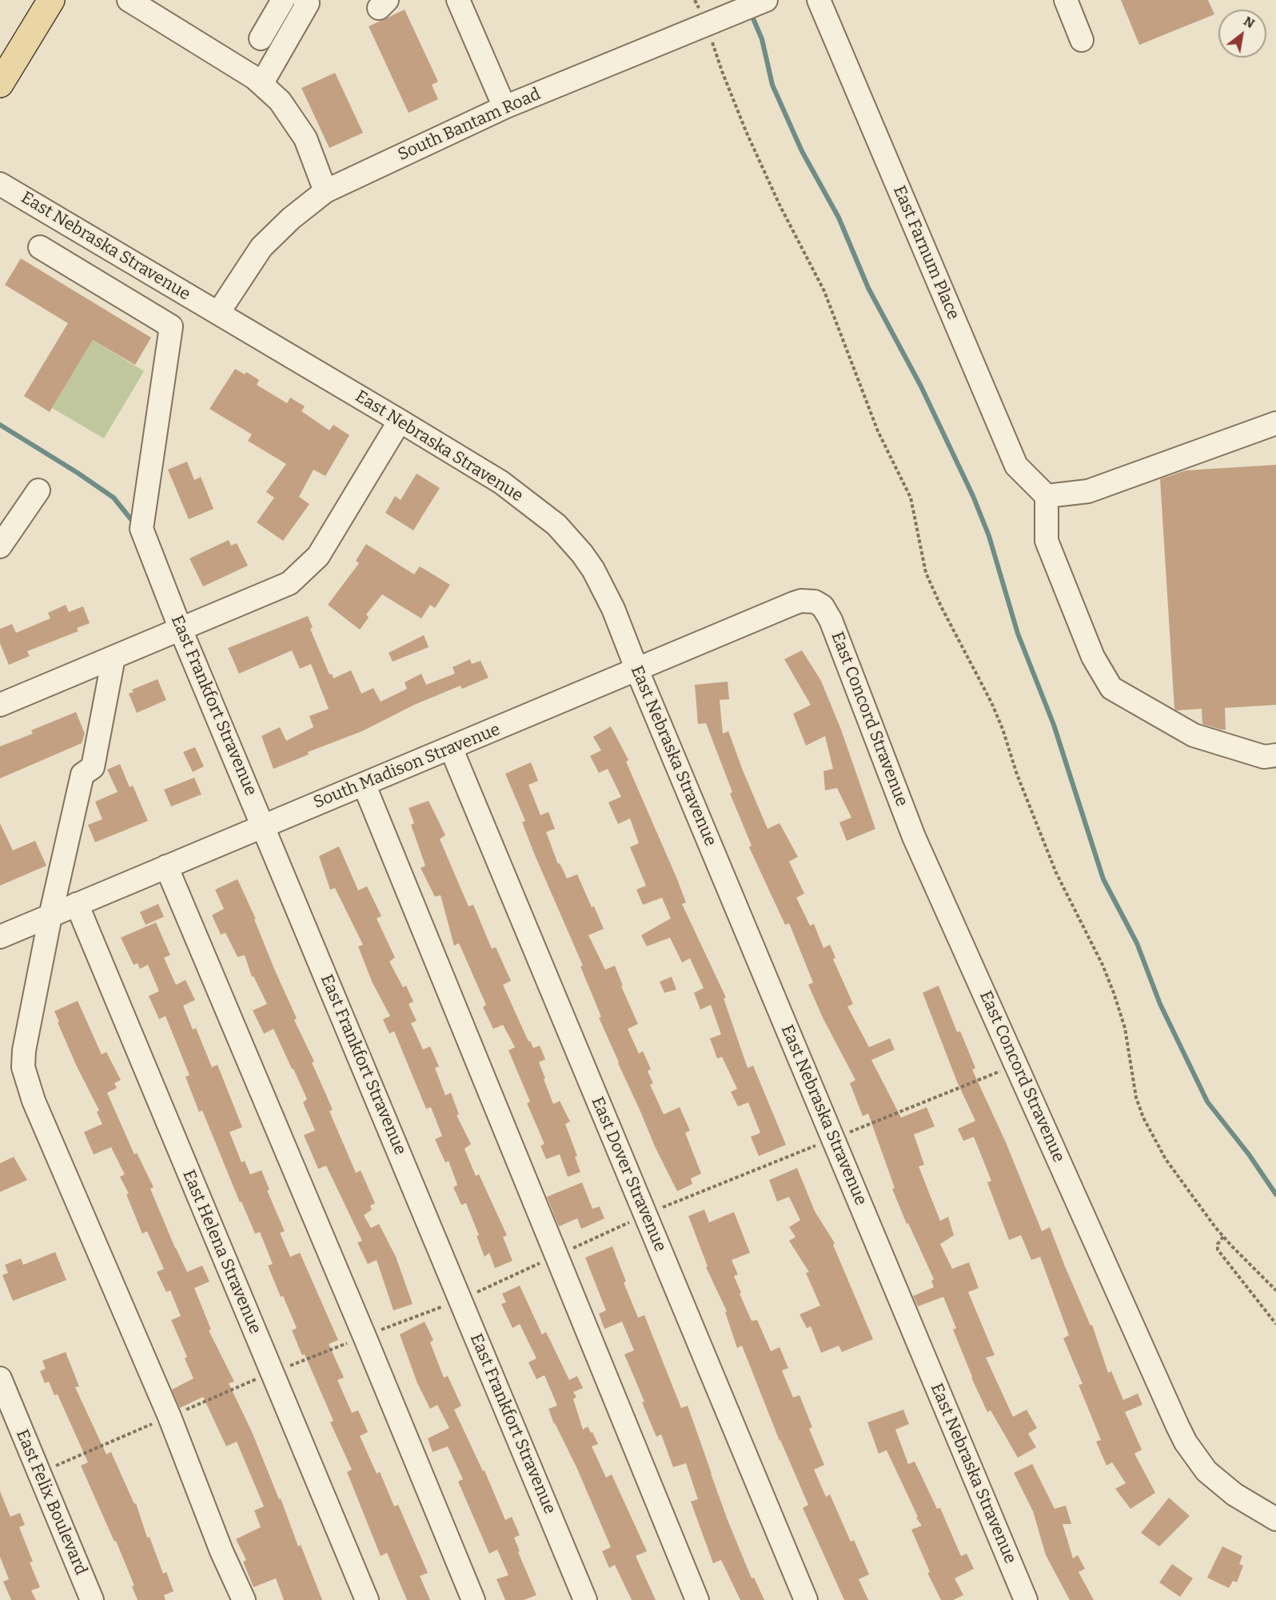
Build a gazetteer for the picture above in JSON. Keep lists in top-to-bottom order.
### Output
{
  "streets": {
    "street": [
      "South Bantam Road",
      "East Nebraska Stravenue",
      "East Farnum Place",
      "East Frankfort Stravenue",
      "East Concord Stravenue",
      "South Madison Stravenue",
      "East Dover Stravenue",
      "East Helena Stravenue",
      "East Felix Boulevard"
    ]
  },
  "crossings": [
    ["South Bantam Road", "East Nebraska Stravenue"],
    ["East Nebraska Stravenue", "South Madison Stravenue"],
    ["East Frankfort Stravenue", "South Madison Stravenue"],
    ["East Concord Stravenue", "South Madison Stravenue"],
    ["South Madison Stravenue", "East Dover Stravenue"],
    ["South Madison Stravenue", "East Helena Stravenue"]
  ],
  "north": "top right"
}
